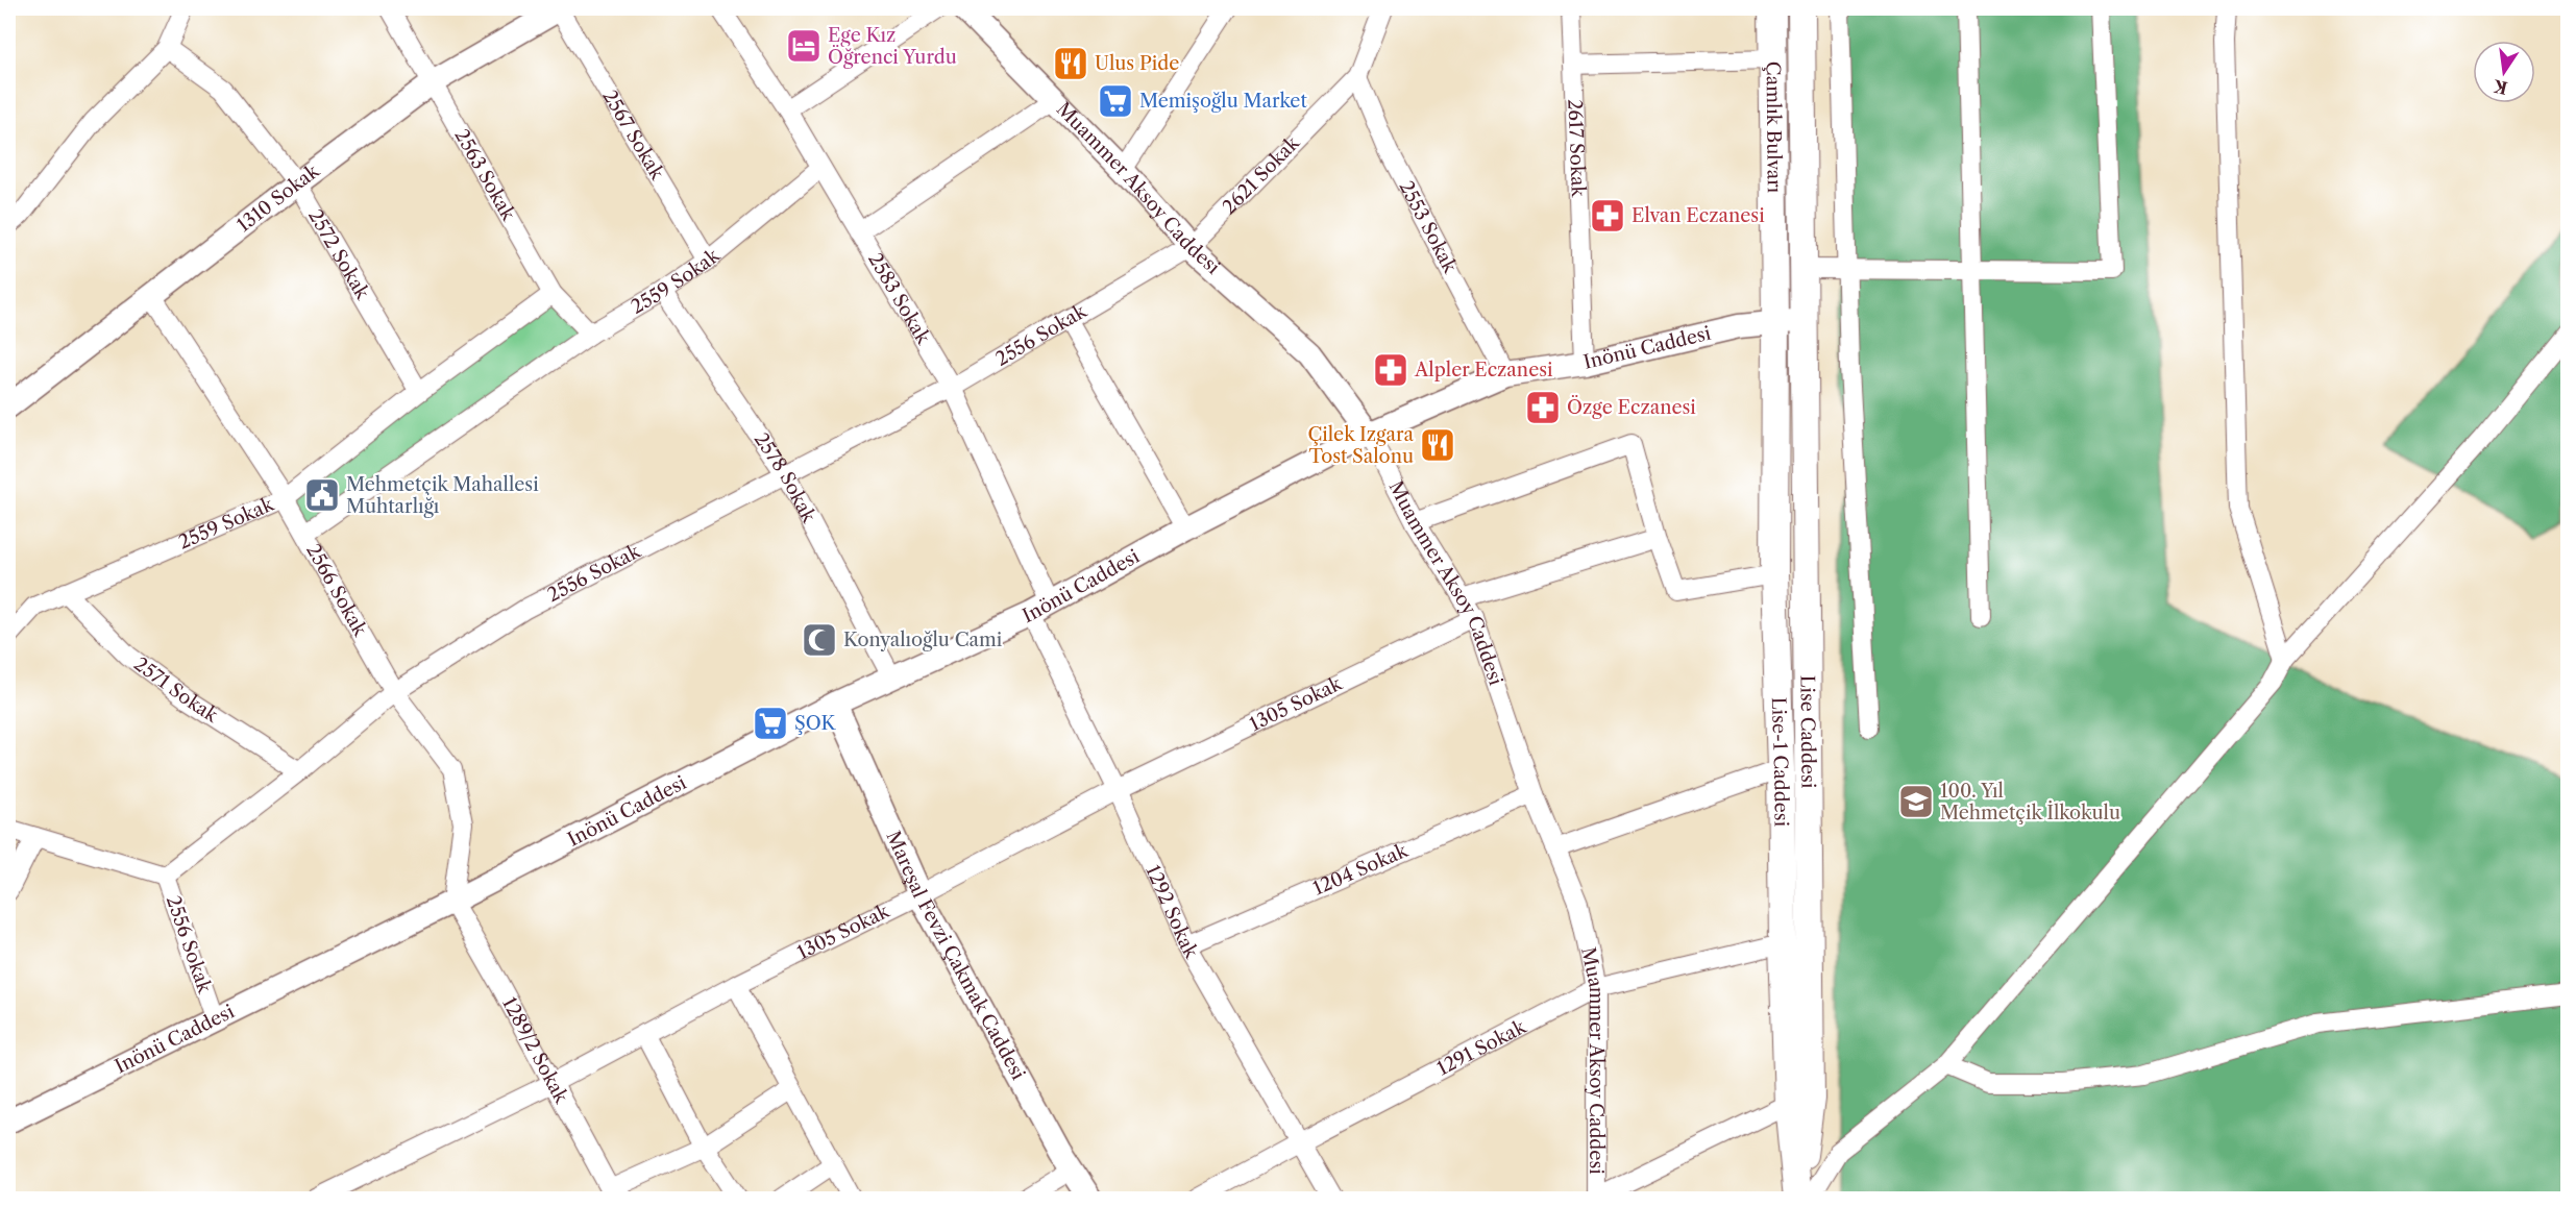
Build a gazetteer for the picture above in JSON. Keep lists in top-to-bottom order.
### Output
{
  "streets": {
    "main road": ["Çamlık Bulvarı", "Lise Caddesi", "Lise-1 Caddesi"],
    "street": [
      "2567 Sokak",
      "2617 Sokak",
      "2563 Sokak",
      "2621 Sokak",
      "Muammer Aksoy Caddesi",
      "1310 Sokak",
      "2553 Sokak",
      "2572 Sokak",
      "2559 Sokak",
      "2583 Sokak",
      "2556 Sokak",
      "Inönü Caddesi",
      "2578 Sokak",
      "2566 Sokak",
      "2571 Sokak",
      "1305 Sokak",
      "1204 Sokak",
      "1292 Sokak",
      "Mareşal Fevzi Çakmak Caddesi",
      "1291 Sokak",
      "1289/2 Sokak"
    ]
  },
  "crossings": [
    ["Çamlık Bulvarı", "Inönü Caddesi"],
    ["Çamlık Bulvarı", "Lise Caddesi"],
    ["Çamlık Bulvarı", "Lise-1 Caddesi"],
    ["2567 Sokak", "1310 Sokak"],
    ["2567 Sokak", "2559 Sokak"],
    ["2617 Sokak", "Inönü Caddesi"],
    ["2563 Sokak", "1310 Sokak"],
    ["2563 Sokak", "2559 Sokak"],
    ["2621 Sokak", "Muammer Aksoy Caddesi"],
    ["2621 Sokak", "2553 Sokak"],
    ["2621 Sokak", "2556 Sokak"],
    ["Muammer Aksoy Caddesi", "2556 Sokak"],
    ["Muammer Aksoy Caddesi", "Inönü Caddesi"],
    ["Muammer Aksoy Caddesi", "1305 Sokak"],
    ["Muammer Aksoy Caddesi", "1204 Sokak"],
    ["Muammer Aksoy Caddesi", "1291 Sokak"],
    ["1310 Sokak", "2572 Sokak"],
    ["1310 Sokak", "2566 Sokak"],
    ["2553 Sokak", "Inönü Caddesi"],
    ["2572 Sokak", "2559 Sokak"],
    ["2559 Sokak", "2583 Sokak"],
    ["2559 Sokak", "2578 Sokak"],
    ["2559 Sokak", "2566 Sokak"],
    ["2559 Sokak", "2571 Sokak"],
    ["2583 Sokak", "2556 Sokak"],
    ["2583 Sokak", "Inönü Caddesi"],
    ["2583 Sokak", "1292 Sokak"],
    ["2556 Sokak", "Inönü Caddesi"],
    ["2556 Sokak", "2578 Sokak"],
    ["2556 Sokak", "2566 Sokak"],
    ["2556 Sokak", "2571 Sokak"],
    ["Inönü Caddesi", "2578 Sokak"],
    ["Inönü Caddesi", "2566 Sokak"],
    ["Inönü Caddesi", "Lise Caddesi"],
    ["Inönü Caddesi", "Lise-1 Caddesi"],
    ["Inönü Caddesi", "1292 Sokak"],
    ["Inönü Caddesi", "Mareşal Fevzi Çakmak Caddesi"],
    ["Inönü Caddesi", "1289/2 Sokak"],
    ["2566 Sokak", "1289/2 Sokak"],
    ["1305 Sokak", "1292 Sokak"],
    ["1305 Sokak", "Mareşal Fevzi Çakmak Caddesi"],
    ["1305 Sokak", "1289/2 Sokak"],
    ["Lise Caddesi", "Lise-1 Caddesi"],
    ["Lise-1 Caddesi", "1291 Sokak"],
    ["1204 Sokak", "1292 Sokak"],
    ["1292 Sokak", "1291 Sokak"]
  ],
  "places": {
    "hotel": ["Ege Kız Öğrenci Yurdu"],
    "restaurant": ["Ulus Pide", "Çilek Izgara Tost Salonu"],
    "supermarket": ["Memişoğlu Market", "ŞOK"],
    "pharmacy": ["Elvan Eczanesi", "Alpler Eczanesi", "Özge Eczanesi"],
    "public building": ["Mehmetçik Mahallesi Muhtarlığı"],
    "mosque": ["Konyalıoğlu Cami"],
    "school or university": ["100. Yıl Mehmetçik İlkokulu"]
  },
  "north": "bottom"
}
